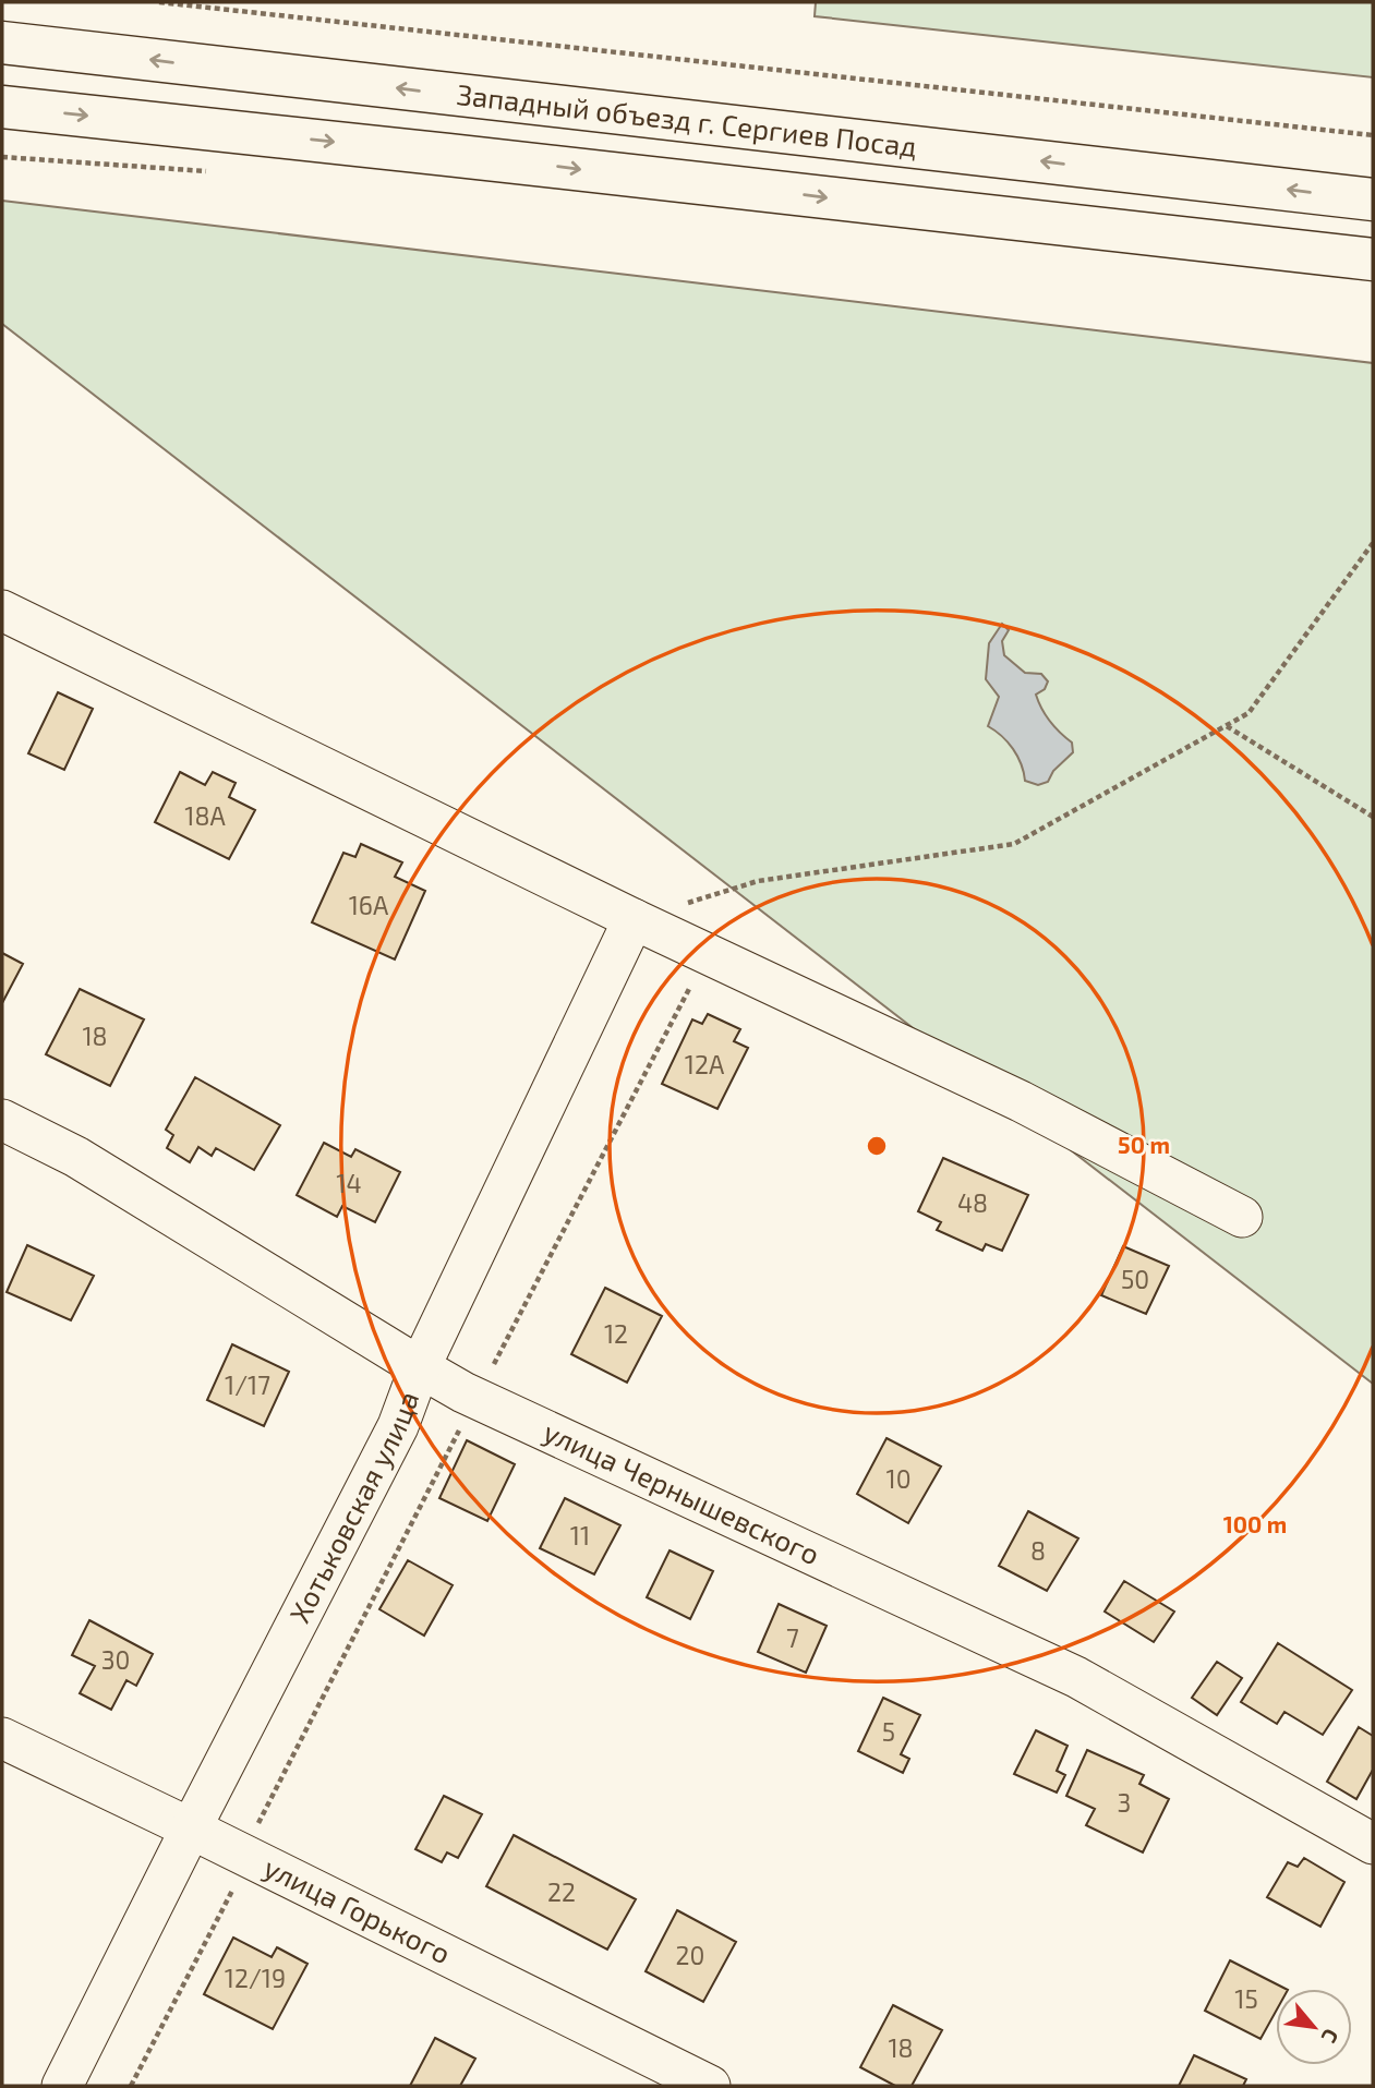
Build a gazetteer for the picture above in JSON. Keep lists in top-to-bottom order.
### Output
{
  "streets": {
    "main road": ["Западный объезд г. Сергиев Посад"],
    "street": ["улица Чернышевского", "Хотьковская улица", "улица Горького"]
  },
  "crossings": [
    ["улица Чернышевского", "Хотьковская улица"],
    ["Хотьковская улица", "улица Горького"]
  ],
  "house_numbers": [
    "18А",
    "16А",
    "18",
    "12А",
    "14",
    "48",
    "50",
    "12",
    "1/17",
    "10",
    "11",
    "8",
    "7",
    "30",
    "5",
    "3",
    "22",
    "20",
    "12/19",
    "15",
    "18"
  ],
  "north": "bottom right",
  "rings": ["50 m", "100 m"]
}
